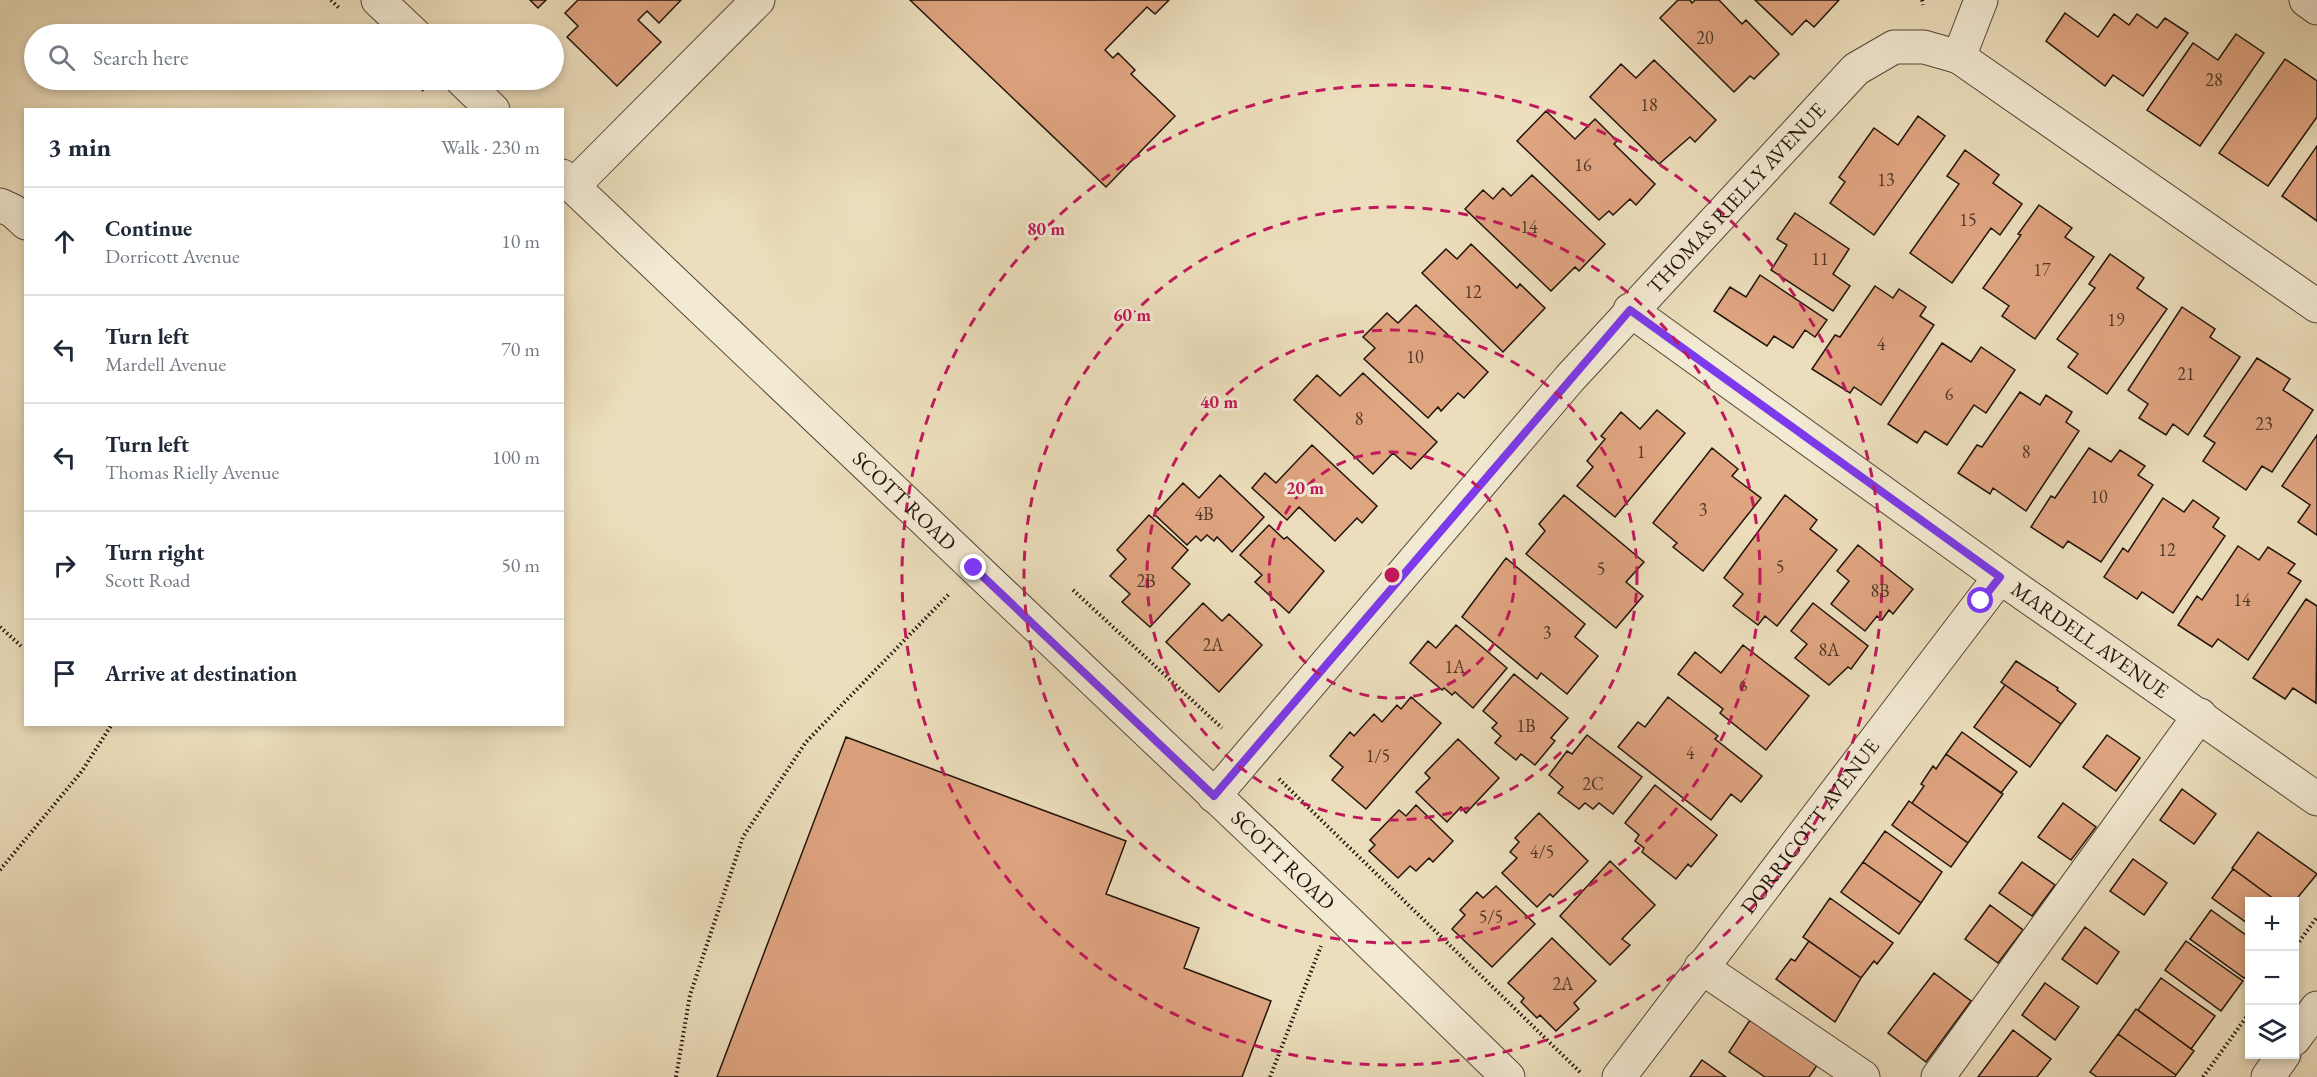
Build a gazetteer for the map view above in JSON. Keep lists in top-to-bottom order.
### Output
{
  "streets": {
    "street": [
      "THOMAS RIELLY AVENUE",
      "SCOTT ROAD",
      "MARDELL AVENUE",
      "DORRICOTT AVENUE"
    ]
  },
  "crossings": [
    ["THOMAS RIELLY AVENUE", "SCOTT ROAD"],
    ["THOMAS RIELLY AVENUE", "MARDELL AVENUE"],
    ["MARDELL AVENUE", "DORRICOTT AVENUE"]
  ],
  "house_numbers": [
    "20",
    "28",
    "18",
    "16",
    "13",
    "15",
    "14",
    "11",
    "17",
    "12",
    "19",
    "4",
    "10",
    "21",
    "6",
    "8",
    "23",
    "1",
    "8",
    "10",
    "3",
    "4B",
    "12",
    "5",
    "5",
    "2B",
    "8B",
    "14",
    "3",
    "2A",
    "8A",
    "1A",
    "6",
    "1B",
    "4",
    "1/5",
    "2C",
    "4/5",
    "5/5",
    "2A"
  ],
  "page": {
    "search": "Search here",
    "heading": ["3 min", "Walk · 230 m"],
    "list": [
      ["Continue", "Dorricott Avenue", "10 m"],
      ["Turn left", "Mardell Avenue", "70 m"],
      ["Turn left", "Thomas Rielly Avenue", "100 m"],
      ["Turn right", "Scott Road", "50 m"],
      "Arrive at destination"
    ],
    "map_buttons": ["+", "−"]
  },
  "rings": [
    "80 m",
    "60 m",
    "40 m",
    "20 m"
  ]
}
